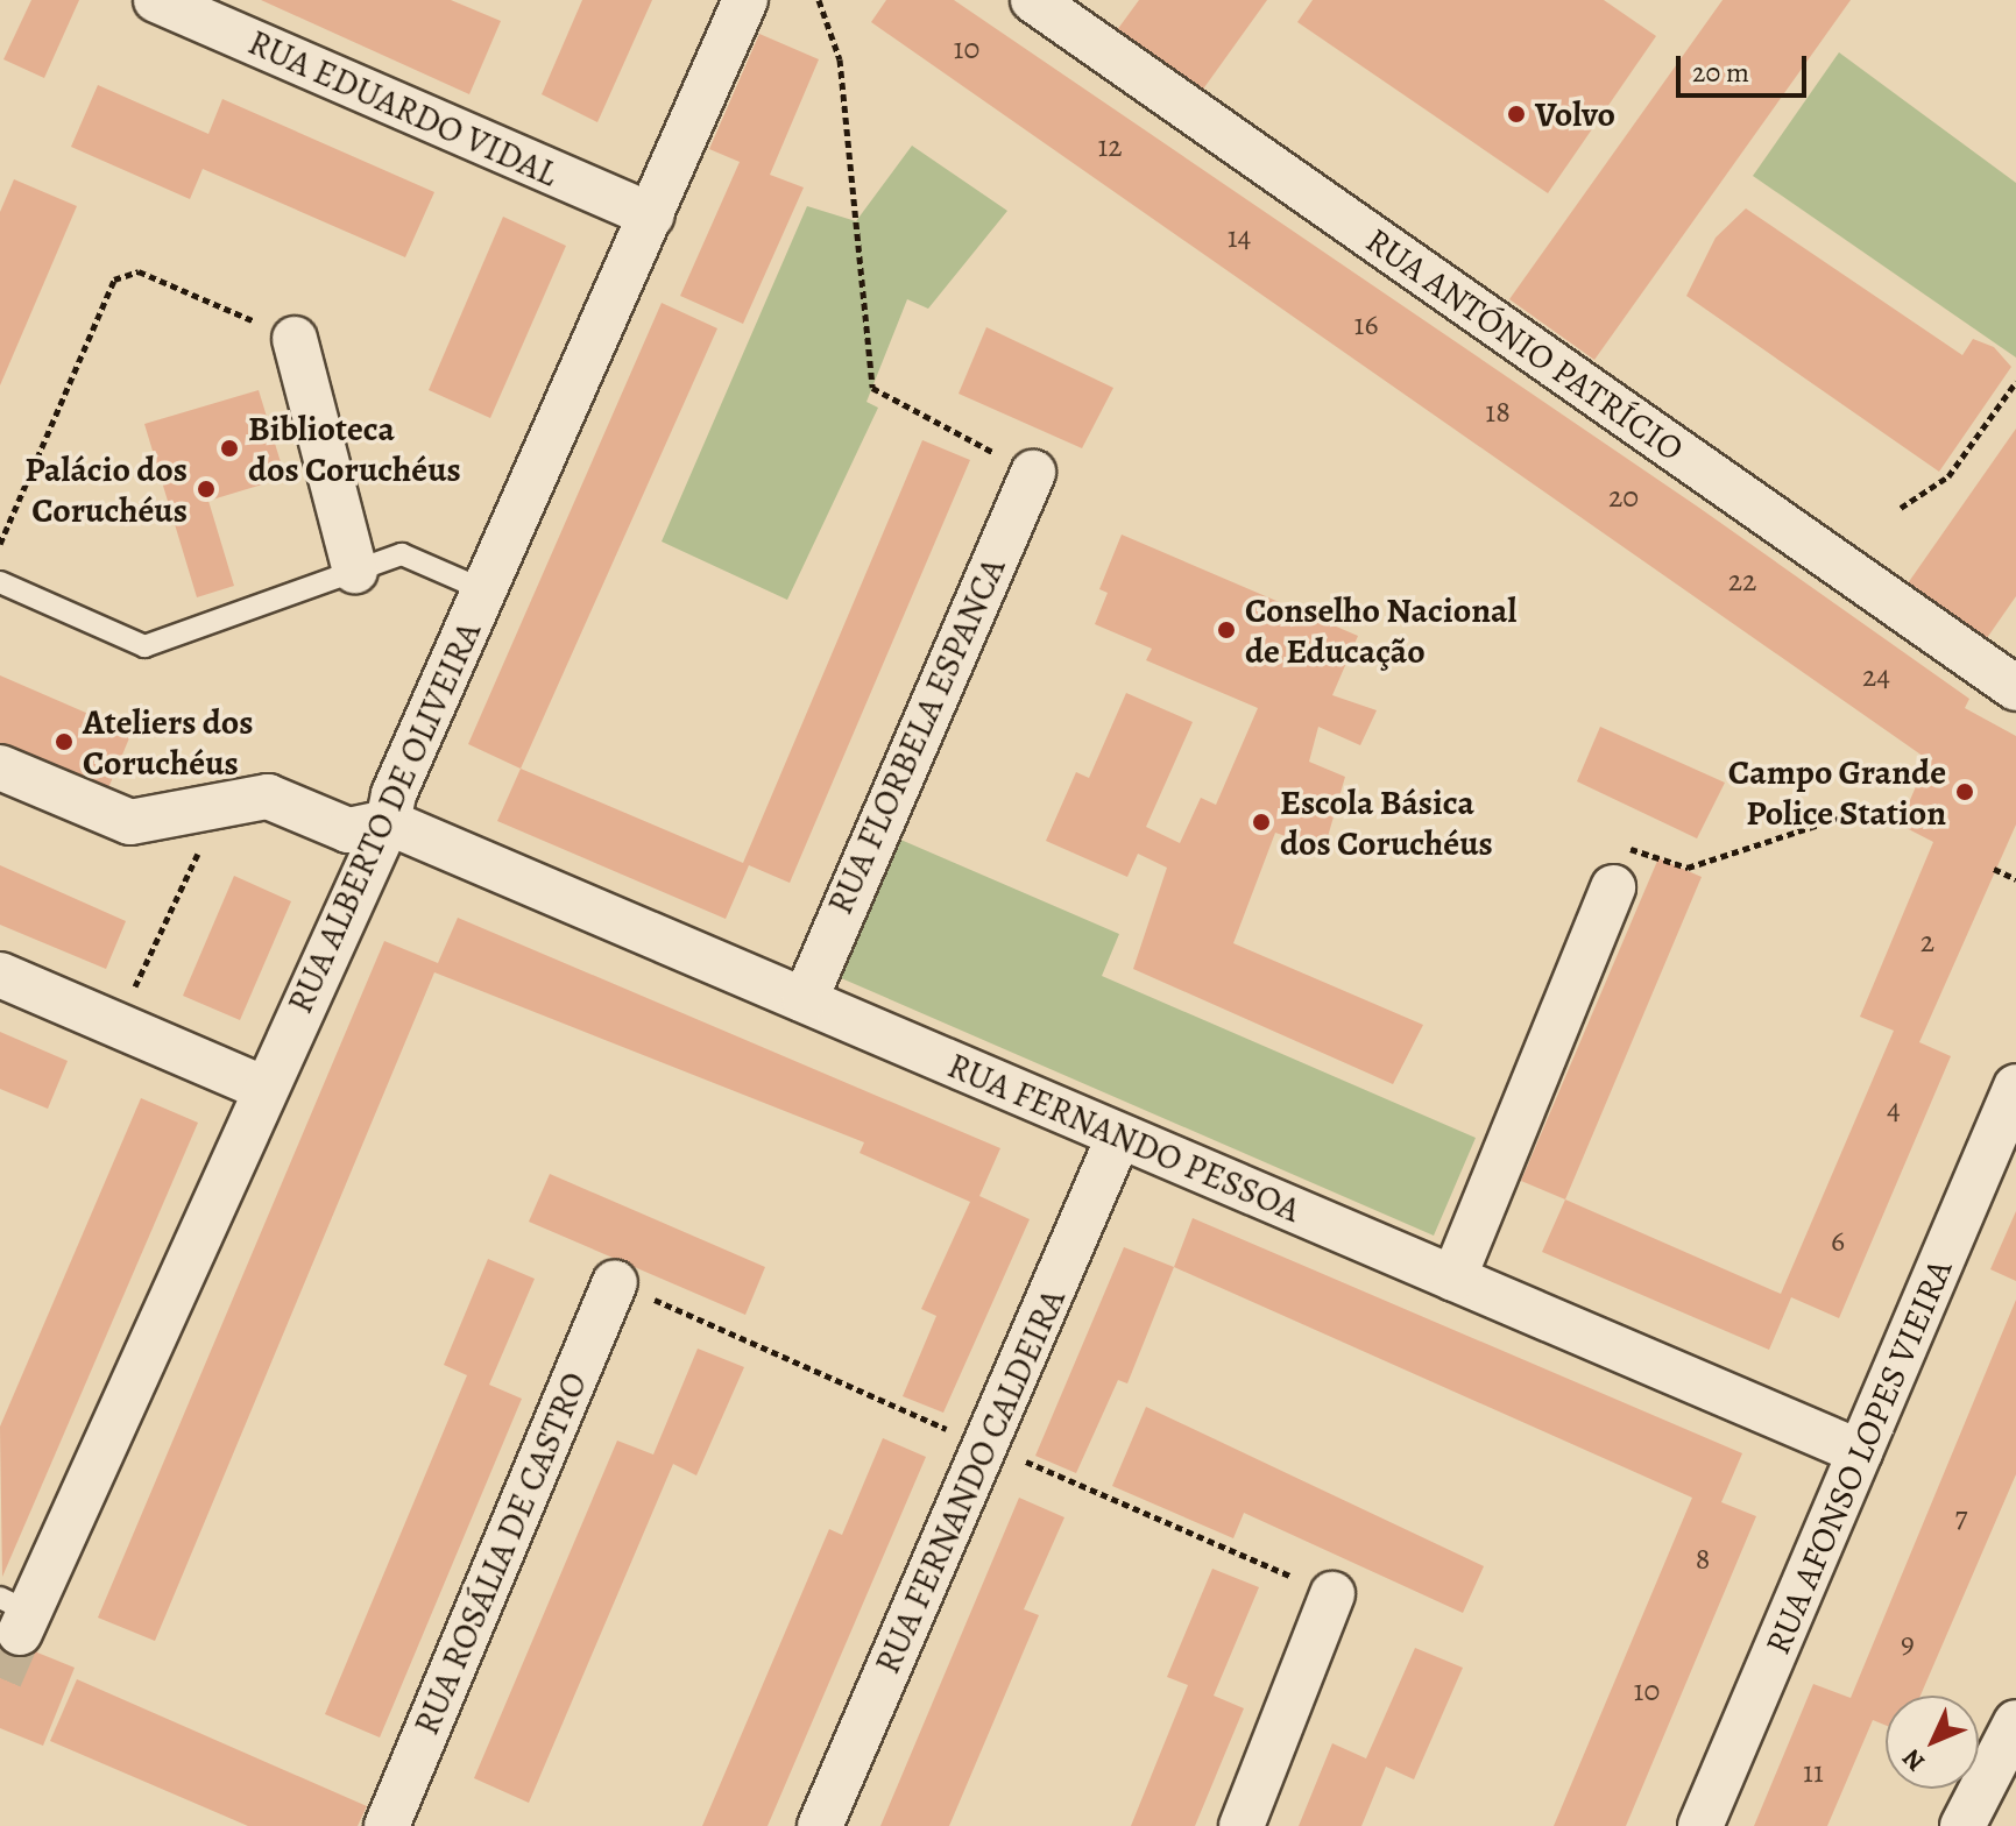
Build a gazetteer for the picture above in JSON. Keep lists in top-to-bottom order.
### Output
{
  "streets": {
    "street": [
      "RUA EDUARDO VIDAL",
      "RUA ANTÓNIO PATRÍCIO",
      "RUA FLORBELA ESPANCA",
      "RUA ALBERTO DE OLIVEIRA",
      "RUA FERNANDO PESSOA",
      "RUA AFONSO LOPES VIEIRA",
      "RUA FERNANDO CALDEIRA",
      "RUA ROSÁLIA DE CASTRO"
    ]
  },
  "crossings": [
    ["RUA EDUARDO VIDAL", "RUA ALBERTO DE OLIVEIRA"],
    ["RUA FLORBELA ESPANCA", "RUA FERNANDO PESSOA"],
    ["RUA ALBERTO DE OLIVEIRA", "RUA FERNANDO PESSOA"],
    ["RUA FERNANDO PESSOA", "RUA AFONSO LOPES VIEIRA"],
    ["RUA FERNANDO PESSOA", "RUA FERNANDO CALDEIRA"]
  ],
  "places": [
    "Volvo",
    "Biblioteca dos Coruchéus",
    "Palácio dos Coruchéus",
    "Conselho Nacional de Educação",
    "Ateliers dos Coruchéus",
    "Campo Grande Police Station",
    "Escola Básica dos Coruchéus"
  ],
  "house_numbers": [
    "10",
    "12",
    "14",
    "16",
    "18",
    "20",
    "22",
    "24",
    "2",
    "4",
    "6",
    "7",
    "8",
    "9",
    "10",
    "11"
  ],
  "scale_bar": "20 m",
  "north": "bottom left"
}
